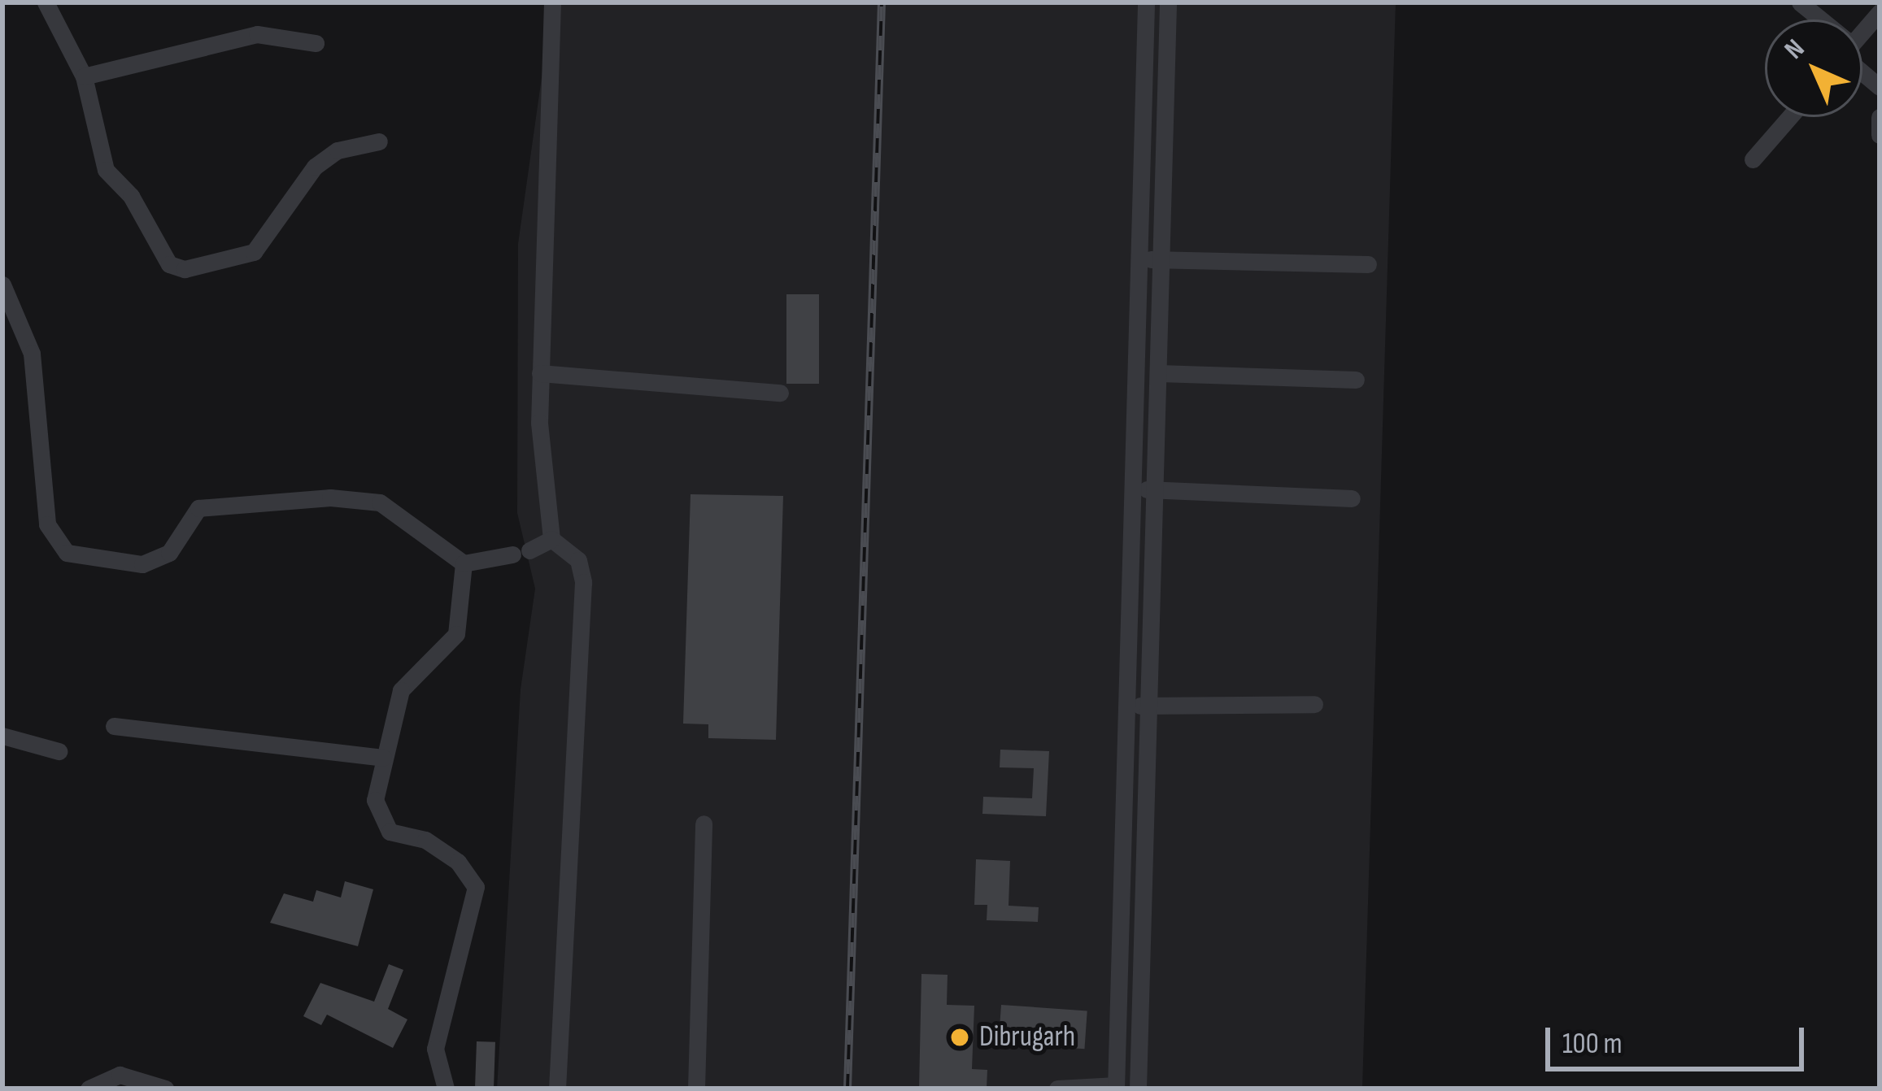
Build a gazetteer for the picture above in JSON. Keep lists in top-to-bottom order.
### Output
{
  "places": ["Dibrugarh"],
  "scale_bar": "100 m",
  "north": "top left"
}
